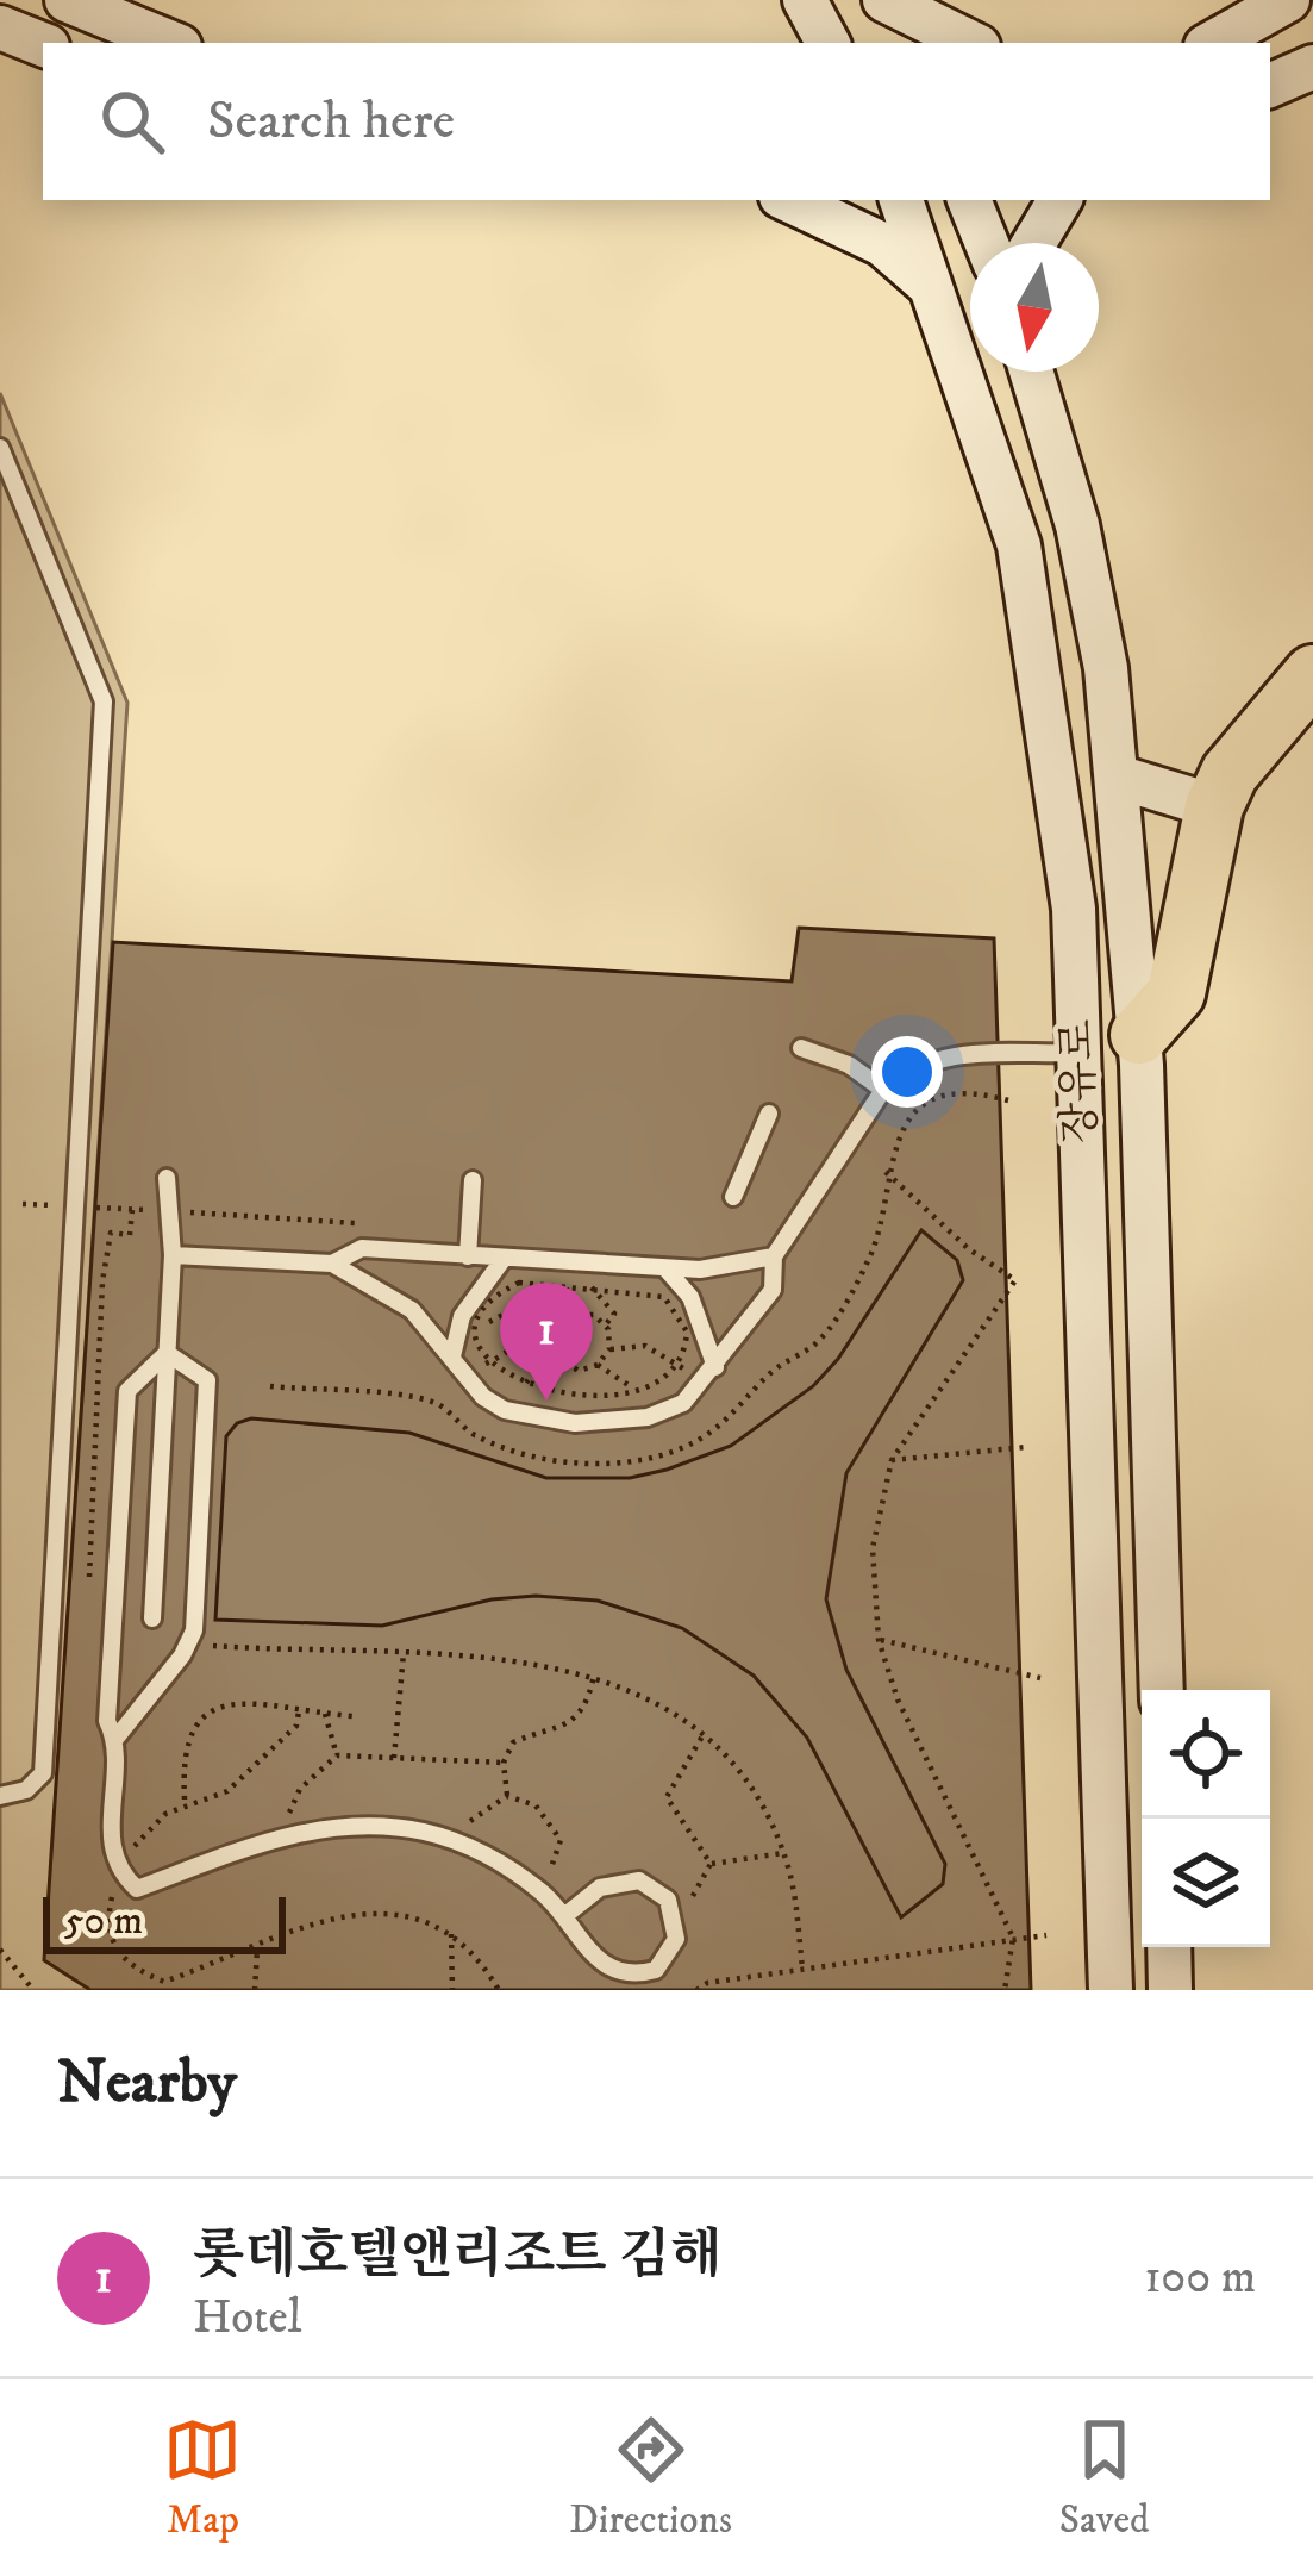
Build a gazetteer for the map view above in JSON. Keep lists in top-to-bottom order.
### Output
{
  "streets": {
    "main road": ["장유로"]
  },
  "scale_bar": "50 m",
  "north": "bottom",
  "page": {
    "search": "Search here",
    "pins": "1",
    "scale": "50 m",
    "heading": "Nearby",
    "list": [
      {
        "mark": "1",
        "name": "롯데호텔앤리조트 김해",
        "note": "Hotel",
        "value": "100 m"
      }
    ],
    "nav": ["Map", "Directions", "Saved"]
  }
}
